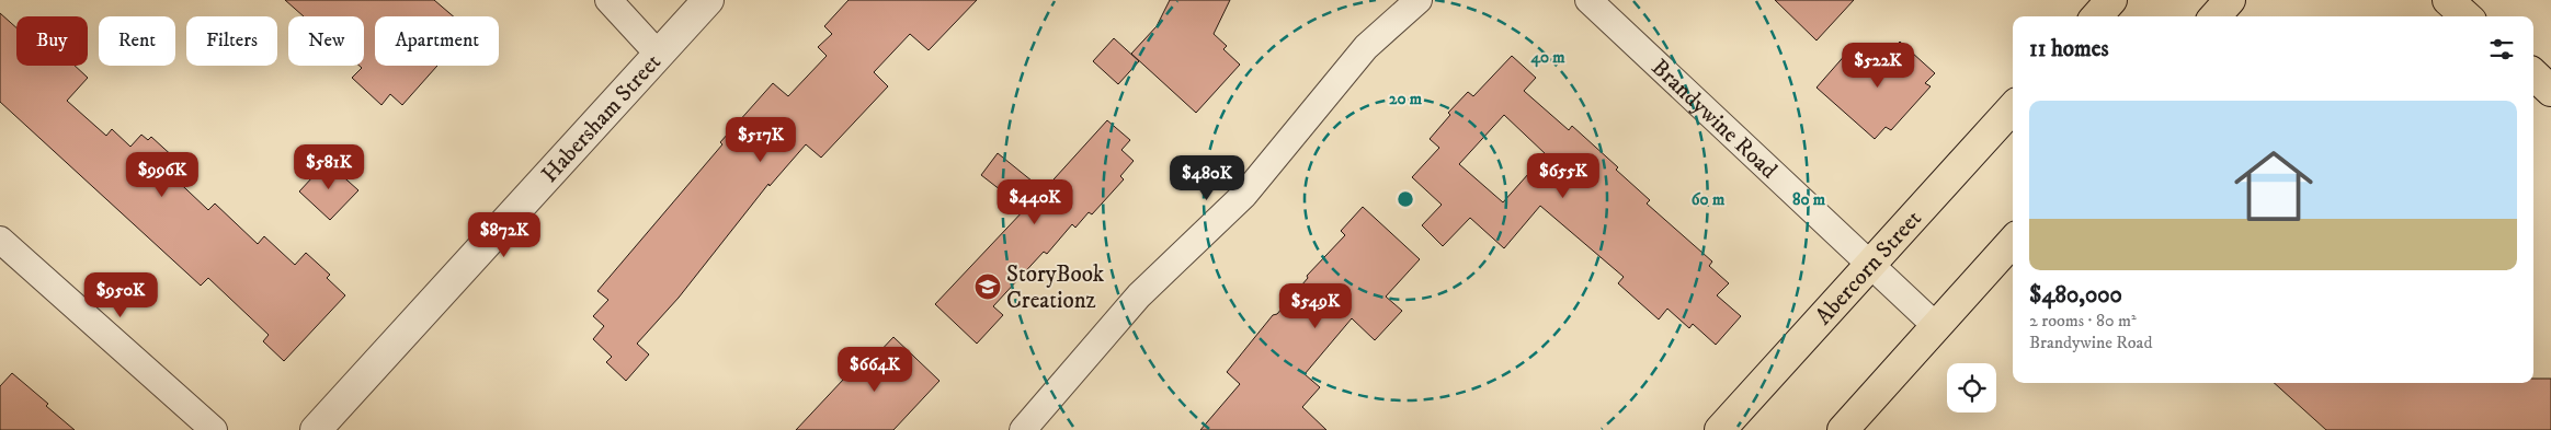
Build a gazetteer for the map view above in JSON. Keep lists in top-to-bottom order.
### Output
{
  "streets": {
    "main road": ["Abercorn Street"],
    "street": ["Habersham Street", "Brandywine Road"]
  },
  "crossings": [
    ["Brandywine Road", "Abercorn Street"]
  ],
  "places": {
    "school or university": ["StoryBook Creationz"]
  },
  "page": {
    "chip": [
      "Buy",
      "Rent",
      "Filters",
      "New",
      "Apartment"
    ],
    "heading": "11 homes",
    "price": [
      "$522K",
      "$517K",
      "$581K",
      "$996K",
      "$655K",
      "$480K",
      "$440K",
      "$872K",
      "$950K",
      "$549K",
      "$664K"
    ],
    "list": [
      {
        "name": "$480,000",
        "note": "2 rooms · 80 m² · Brandywine Road"
      }
    ]
  },
  "rings": [
    "40 m",
    "20 m",
    "60 m",
    "80 m"
  ]
}
